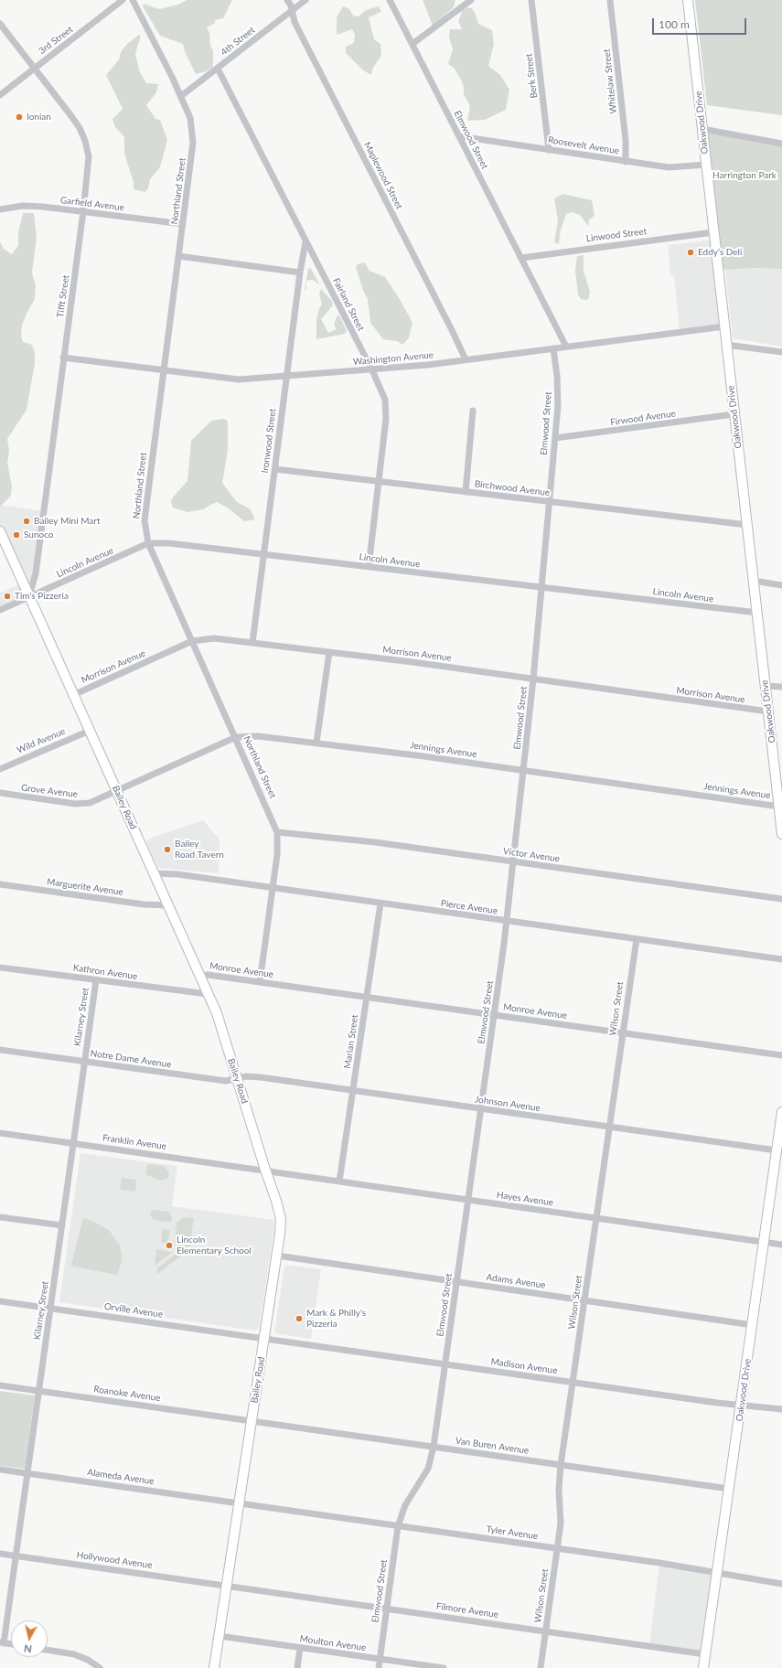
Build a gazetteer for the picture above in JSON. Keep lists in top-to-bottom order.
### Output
{
  "streets": {
    "street": [
      "3rd Street",
      "4th Street",
      "Berk Street",
      "Whitelaw Street",
      "Oakwood Drive",
      "Elmwood Street",
      "Roosevelt Avenue",
      "Maplewood Street",
      "Northland Street",
      "Garfield Avenue",
      "Linwood Street",
      "Tifft Street",
      "Fairland Street",
      "Washington Avenue",
      "Firwood Avenue",
      "Ironwood Street",
      "Birchwood Avenue",
      "Lincoln Avenue",
      "Morrison Avenue",
      "Wild Avenue",
      "Jennings Avenue",
      "Grove Avenue",
      "Bailey Road",
      "Victor Avenue",
      "Marguerite Avenue",
      "Pierce Avenue",
      "Monroe Avenue",
      "Kathron Avenue",
      "Wilson Street",
      "Kilarney Street",
      "Marian Street",
      "Notre Dame Avenue",
      "Johnson Avenue",
      "Franklin Avenue",
      "Hayes Avenue",
      "Adams Avenue",
      "Orville Avenue",
      "Madison Avenue",
      "Roanoke Avenue",
      "Van Buren Avenue",
      "Alameda Avenue",
      "Tyler Avenue",
      "Hollywood Avenue",
      "Filmore Avenue",
      "Moulton Avenue"
    ]
  },
  "crossings": [
    ["3rd Street", "Tifft Street"],
    ["4th Street", "Maplewood Street"],
    ["4th Street", "Northland Street"],
    ["4th Street", "Fairland Street"],
    ["Berk Street", "Roosevelt Avenue"],
    ["Whitelaw Street", "Roosevelt Avenue"],
    ["Oakwood Drive", "Roosevelt Avenue"],
    ["Oakwood Drive", "Linwood Street"],
    ["Oakwood Drive", "Washington Avenue"],
    ["Oakwood Drive", "Firwood Avenue"],
    ["Oakwood Drive", "Birchwood Avenue"],
    ["Oakwood Drive", "Lincoln Avenue"],
    ["Oakwood Drive", "Morrison Avenue"],
    ["Oakwood Drive", "Jennings Avenue"],
    ["Oakwood Drive", "Johnson Avenue"],
    ["Oakwood Drive", "Hayes Avenue"],
    ["Oakwood Drive", "Adams Avenue"],
    ["Oakwood Drive", "Madison Avenue"],
    ["Oakwood Drive", "Van Buren Avenue"],
    ["Oakwood Drive", "Tyler Avenue"],
    ["Oakwood Drive", "Filmore Avenue"],
    ["Elmwood Street", "Roosevelt Avenue"],
    ["Elmwood Street", "Linwood Street"],
    ["Elmwood Street", "Washington Avenue"],
    ["Elmwood Street", "Firwood Avenue"],
    ["Elmwood Street", "Birchwood Avenue"],
    ["Elmwood Street", "Lincoln Avenue"],
    ["Elmwood Street", "Morrison Avenue"],
    ["Elmwood Street", "Jennings Avenue"],
    ["Elmwood Street", "Victor Avenue"],
    ["Elmwood Street", "Pierce Avenue"],
    ["Elmwood Street", "Monroe Avenue"],
    ["Elmwood Street", "Johnson Avenue"],
    ["Elmwood Street", "Hayes Avenue"],
    ["Elmwood Street", "Adams Avenue"],
    ["Elmwood Street", "Madison Avenue"],
    ["Elmwood Street", "Van Buren Avenue"],
    ["Elmwood Street", "Tyler Avenue"],
    ["Elmwood Street", "Filmore Avenue"],
    ["Elmwood Street", "Moulton Avenue"],
    ["Maplewood Street", "Washington Avenue"],
    ["Northland Street", "Garfield Avenue"],
    ["Northland Street", "Washington Avenue"],
    ["Northland Street", "Lincoln Avenue"],
    ["Northland Street", "Morrison Avenue"],
    ["Northland Street", "Jennings Avenue"],
    ["Northland Street", "Victor Avenue"],
    ["Northland Street", "Pierce Avenue"],
    ["Northland Street", "Monroe Avenue"],
    ["Garfield Avenue", "Tifft Street"],
    ["Tifft Street", "Washington Avenue"],
    ["Tifft Street", "Lincoln Avenue"],
    ["Tifft Street", "Bailey Road"],
    ["Fairland Street", "Washington Avenue"],
    ["Fairland Street", "Ironwood Street"],
    ["Fairland Street", "Birchwood Avenue"],
    ["Fairland Street", "Lincoln Avenue"],
    ["Washington Avenue", "Ironwood Street"],
    ["Ironwood Street", "Birchwood Avenue"],
    ["Ironwood Street", "Lincoln Avenue"],
    ["Ironwood Street", "Morrison Avenue"],
    ["Lincoln Avenue", "Bailey Road"],
    ["Morrison Avenue", "Bailey Road"],
    ["Wild Avenue", "Bailey Road"],
    ["Jennings Avenue", "Grove Avenue"],
    ["Jennings Avenue", "Bailey Road"],
    ["Grove Avenue", "Bailey Road"],
    ["Bailey Road", "Marguerite Avenue"],
    ["Bailey Road", "Pierce Avenue"],
    ["Bailey Road", "Monroe Avenue"],
    ["Bailey Road", "Kathron Avenue"],
    ["Bailey Road", "Notre Dame Avenue"],
    ["Bailey Road", "Johnson Avenue"],
    ["Bailey Road", "Franklin Avenue"],
    ["Bailey Road", "Hayes Avenue"],
    ["Bailey Road", "Adams Avenue"],
    ["Bailey Road", "Orville Avenue"],
    ["Bailey Road", "Madison Avenue"],
    ["Bailey Road", "Roanoke Avenue"],
    ["Bailey Road", "Van Buren Avenue"],
    ["Bailey Road", "Alameda Avenue"],
    ["Bailey Road", "Tyler Avenue"],
    ["Bailey Road", "Hollywood Avenue"],
    ["Bailey Road", "Filmore Avenue"],
    ["Bailey Road", "Moulton Avenue"],
    ["Pierce Avenue", "Wilson Street"],
    ["Pierce Avenue", "Marian Street"],
    ["Monroe Avenue", "Wilson Street"],
    ["Monroe Avenue", "Marian Street"],
    ["Kathron Avenue", "Kilarney Street"],
    ["Wilson Street", "Johnson Avenue"],
    ["Wilson Street", "Hayes Avenue"],
    ["Wilson Street", "Adams Avenue"],
    ["Wilson Street", "Madison Avenue"],
    ["Wilson Street", "Van Buren Avenue"],
    ["Wilson Street", "Tyler Avenue"],
    ["Wilson Street", "Filmore Avenue"],
    ["Kilarney Street", "Notre Dame Avenue"],
    ["Kilarney Street", "Franklin Avenue"],
    ["Kilarney Street", "Orville Avenue"],
    ["Kilarney Street", "Roanoke Avenue"],
    ["Kilarney Street", "Alameda Avenue"],
    ["Kilarney Street", "Hollywood Avenue"],
    ["Marian Street", "Johnson Avenue"],
    ["Marian Street", "Hayes Avenue"],
    ["Notre Dame Avenue", "Johnson Avenue"],
    ["Franklin Avenue", "Hayes Avenue"],
    ["Orville Avenue", "Madison Avenue"],
    ["Roanoke Avenue", "Van Buren Avenue"],
    ["Alameda Avenue", "Tyler Avenue"],
    ["Hollywood Avenue", "Filmore Avenue"]
  ],
  "parks": ["Harrington Park"],
  "places": [
    "Ionian",
    "Eddy's Deli",
    "Bailey Mini Mart",
    "Sunoco",
    "Tim's Pizzeria",
    "Bailey Road Tavern",
    "Lincoln Elementary School",
    "Mark & Philly's Pizzeria"
  ],
  "scale_bar": "100 m",
  "north": "bottom"
}
